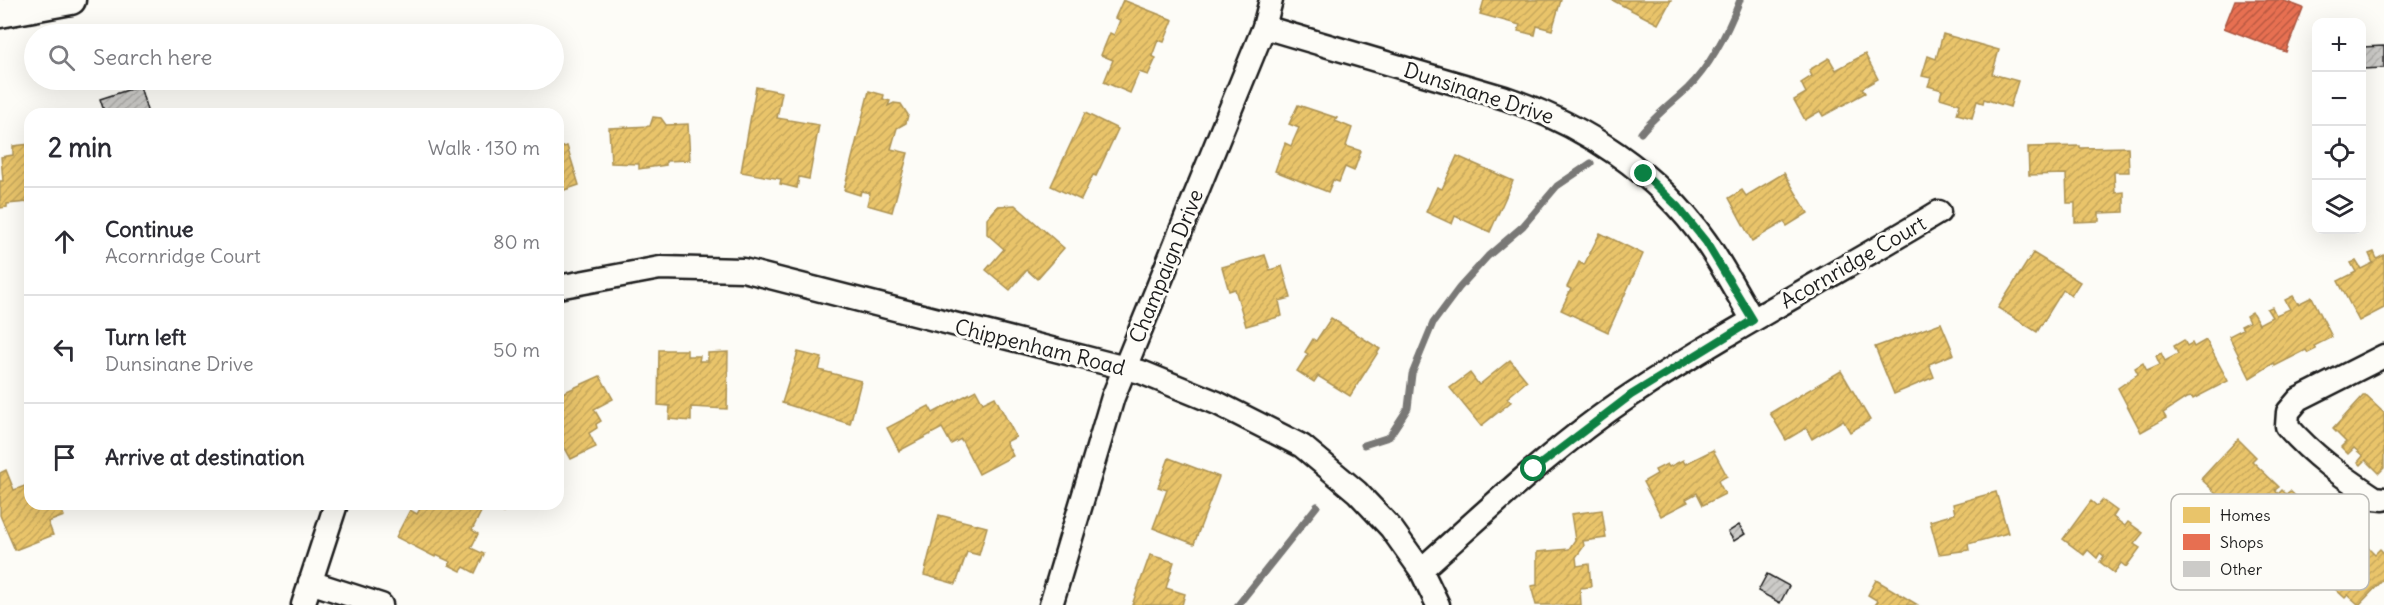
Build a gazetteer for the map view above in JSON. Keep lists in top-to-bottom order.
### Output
{
  "streets": {
    "street": [
      "Dunsinane Drive",
      "Acornridge Court",
      "Champaign Drive",
      "Chippenham Road"
    ]
  },
  "crossings": [
    ["Dunsinane Drive", "Acornridge Court"],
    ["Dunsinane Drive", "Champaign Drive"],
    ["Acornridge Court", "Chippenham Road"],
    ["Champaign Drive", "Chippenham Road"]
  ],
  "legend": ["Homes", "Shops", "Other"],
  "page": {
    "map_buttons": ["+", "−"],
    "search": "Search here",
    "heading": ["2 min", "Walk · 130 m"],
    "list": [
      ["Continue", "Acornridge Court", "80 m"],
      ["Turn left", "Dunsinane Drive", "50 m"],
      "Arrive at destination"
    ]
  }
}
